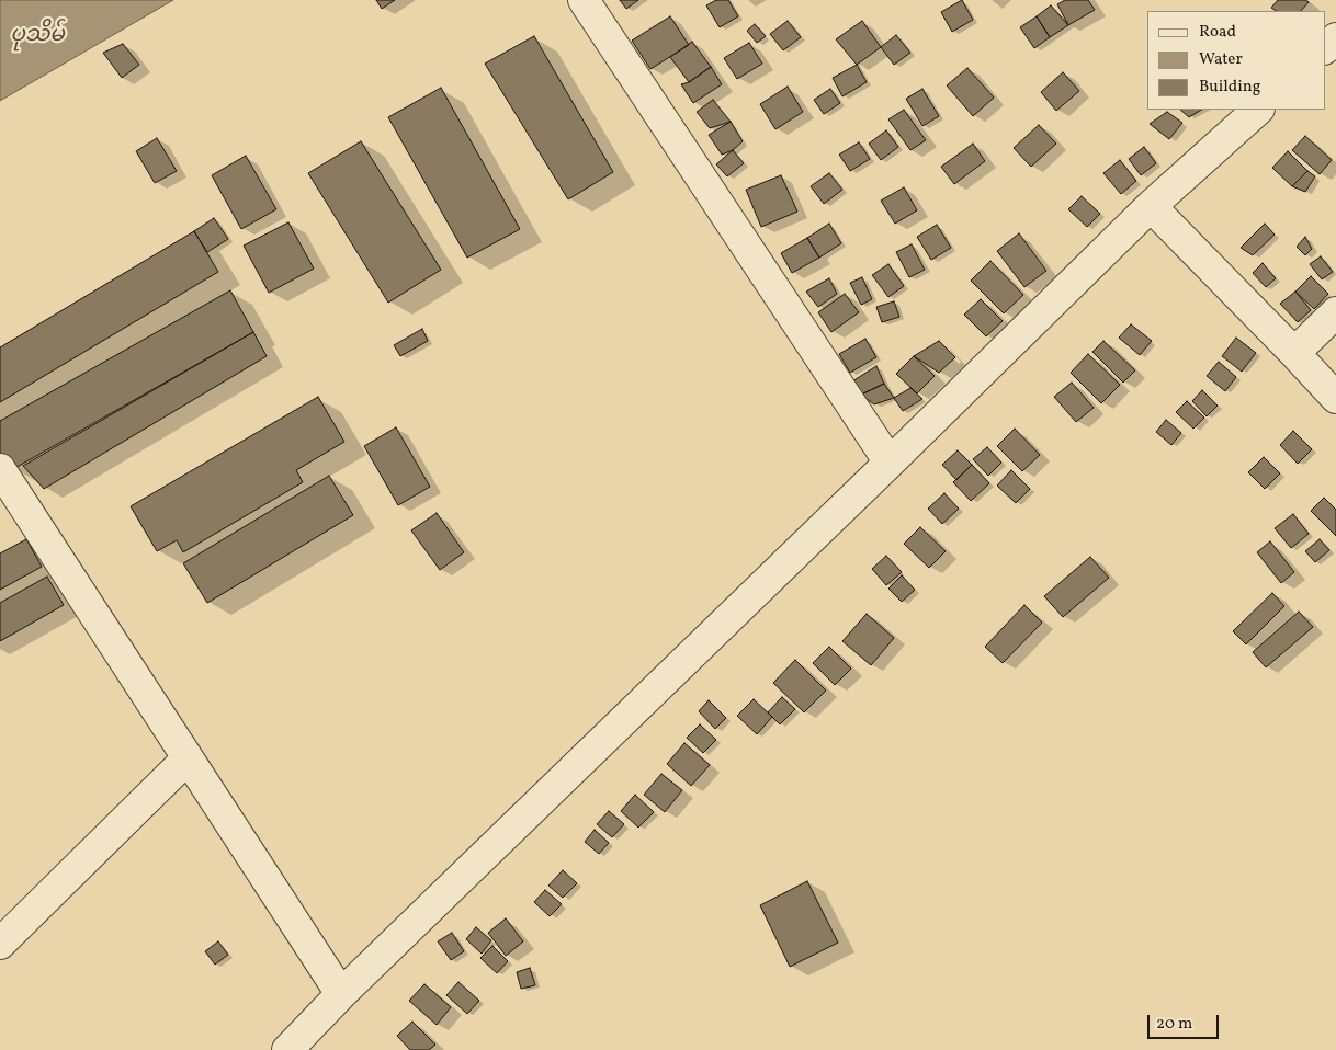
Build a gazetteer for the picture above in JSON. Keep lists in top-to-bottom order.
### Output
{
  "water": ["ပုသိမ်"],
  "legend": ["Road", "Water", "Building"],
  "scale_bar": "20 m"
}
